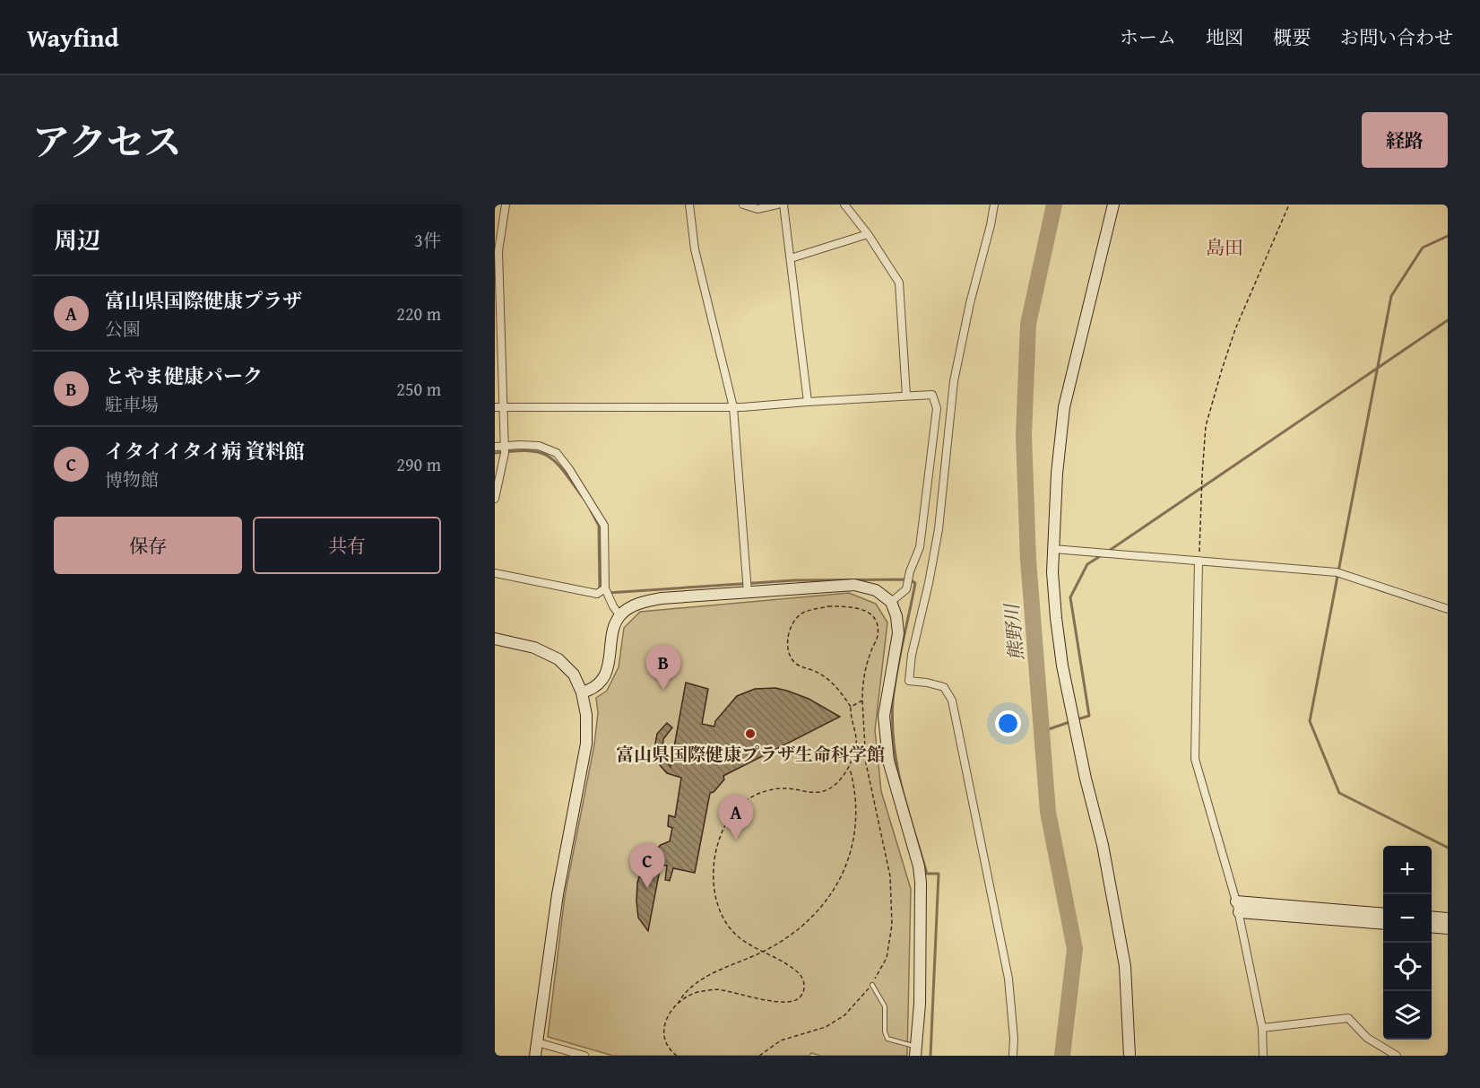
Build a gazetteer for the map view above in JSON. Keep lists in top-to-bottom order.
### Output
{
  "districts": ["島田"],
  "water": ["熊野川"],
  "places": ["富山県国際健康プラザ生命科学館"],
  "page": {
    "header": "Wayfind",
    "nav": [
      "ホーム",
      "地図",
      "概要",
      "お問い合わせ"
    ],
    "title": "アクセス",
    "buttons": [
      "経路",
      ["保存", "共有"]
    ],
    "heading": ["周辺", "3件"],
    "list": [
      {
        "mark": "A",
        "name": "富山県国際健康プラザ",
        "note": "公園",
        "value": "220 m"
      },
      {
        "mark": "B",
        "name": "とやま健康パーク",
        "note": "駐車場",
        "value": "250 m"
      },
      {
        "mark": "C",
        "name": "イタイイタイ病 資料館",
        "note": "博物館",
        "value": "290 m"
      }
    ],
    "pins": ["B", "A", "C"],
    "map_buttons": ["+", "−"]
  }
}
